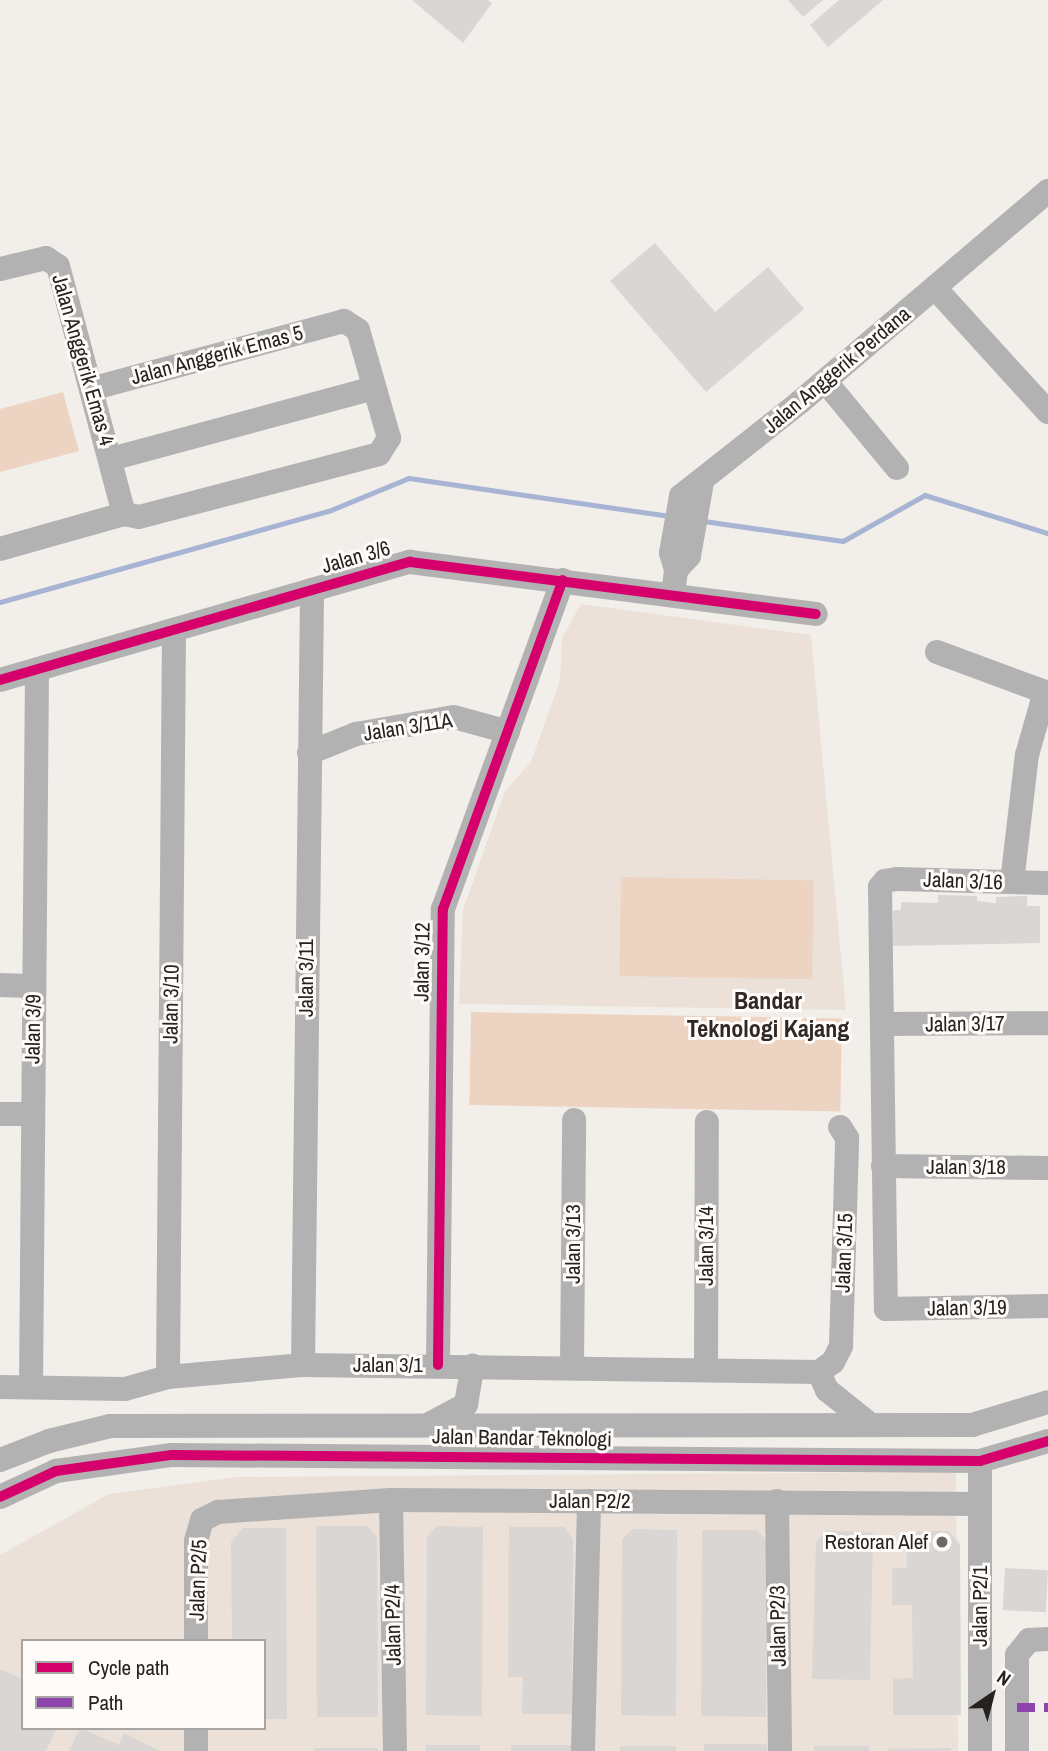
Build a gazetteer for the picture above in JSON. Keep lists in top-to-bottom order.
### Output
{
  "streets": {
    "street": [
      "Jalan Anggerik Emas 5",
      "Jalan Anggerik Emas 4",
      "Jalan Anggerik Perdana",
      "Jalan 3/6",
      "Jalan 3/11A",
      "Jalan 3/16",
      "Jalan 3/12",
      "Jalan 3/11",
      "Jalan 3/10",
      "Jalan 3/17",
      "Jalan 3/9",
      "Jalan 3/18",
      "Jalan 3/13",
      "Jalan 3/14",
      "Jalan 3/15",
      "Jalan 3/19",
      "Jalan 3/1",
      "Jalan Bandar Teknologi",
      "Jalan P2/2",
      "Jalan P2/5",
      "Jalan P2/1",
      "Jalan P2/4",
      "Jalan P2/3"
    ]
  },
  "crossings": [
    ["Jalan Anggerik Emas 5", "Jalan Anggerik Emas 4"],
    ["Jalan Anggerik Perdana", "Jalan 3/6"],
    ["Jalan 3/6", "Jalan 3/12"],
    ["Jalan 3/6", "Jalan 3/11"],
    ["Jalan 3/6", "Jalan 3/10"],
    ["Jalan 3/6", "Jalan 3/9"],
    ["Jalan 3/11A", "Jalan 3/12"],
    ["Jalan 3/11A", "Jalan 3/11"],
    ["Jalan 3/16", "Jalan 3/17"],
    ["Jalan 3/12", "Jalan 3/1"],
    ["Jalan 3/11", "Jalan 3/1"],
    ["Jalan 3/10", "Jalan 3/1"],
    ["Jalan 3/9", "Jalan 3/1"],
    ["Jalan 3/18", "Jalan 3/19"],
    ["Jalan 3/13", "Jalan 3/1"],
    ["Jalan 3/14", "Jalan 3/1"],
    ["Jalan 3/15", "Jalan 3/1"],
    ["Jalan Bandar Teknologi", "Jalan P2/1"],
    ["Jalan P2/2", "Jalan P2/5"],
    ["Jalan P2/2", "Jalan P2/1"],
    ["Jalan P2/2", "Jalan P2/4"],
    ["Jalan P2/2", "Jalan P2/3"]
  ],
  "districts": ["Bandar Teknologi Kajang"],
  "places": ["Restoran Alef"],
  "legend": ["Cycle path", "Path"],
  "north": "top right"
}
